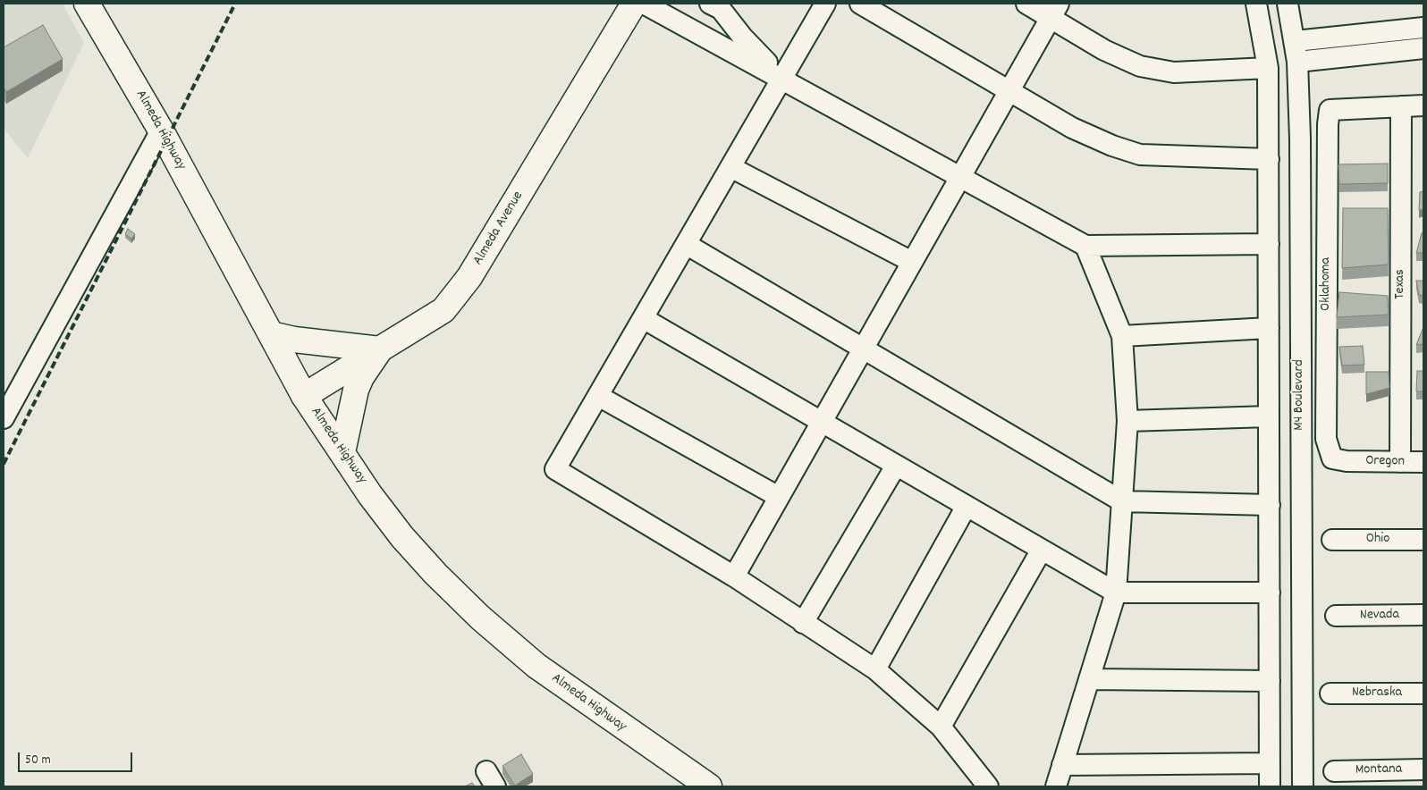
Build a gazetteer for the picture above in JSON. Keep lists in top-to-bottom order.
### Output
{
  "streets": {
    "main road": ["Almeda Highway", "Almeda Avenue"],
    "street": [
      "Oklahoma",
      "Texas",
      "M4 Boulevard",
      "Oregon",
      "Ohio",
      "Nevada",
      "Nebraska",
      "Montana"
    ]
  },
  "crossings": [
    ["Almeda Highway", "Almeda Avenue"],
    ["Oklahoma", "Texas"],
    ["Oklahoma", "Oregon"],
    ["Texas", "Oregon"]
  ],
  "scale_bar": "50 m"
}
